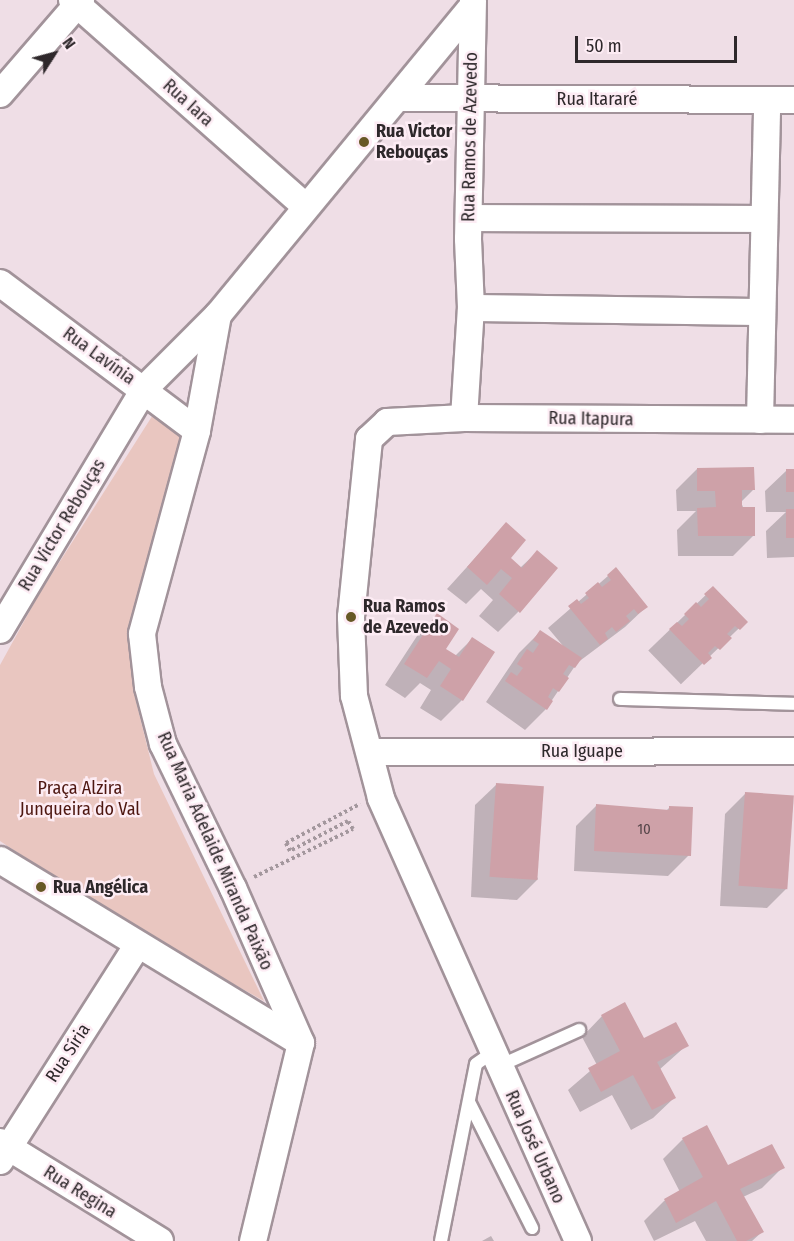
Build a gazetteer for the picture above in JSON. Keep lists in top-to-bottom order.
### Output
{
  "streets": {
    "street": [
      "Rua Itararé",
      "Rua Iara",
      "Rua Ramos de Azevedo",
      "Rua Lavínia",
      "Rua Itapura",
      "Rua Victor Rebouças",
      "Rua Iguape",
      "Rua Maria Adelaide Miranda Paixão",
      "Rua Síria",
      "Rua José Urbano",
      "Rua Regina"
    ]
  },
  "crossings": [
    ["Rua Itararé", "Rua Ramos de Azevedo"],
    ["Rua Itararé", "Rua Victor Rebouças"],
    ["Rua Iara", "Rua Victor Rebouças"],
    ["Rua Ramos de Azevedo", "Rua Itapura"],
    ["Rua Ramos de Azevedo", "Rua Victor Rebouças"],
    ["Rua Lavínia", "Rua Victor Rebouças"],
    ["Rua Lavínia", "Rua Maria Adelaide Miranda Paixão"],
    ["Rua Itapura", "Rua Iguape"],
    ["Rua Victor Rebouças", "Rua Maria Adelaide Miranda Paixão"],
    ["Rua Síria", "Rua Regina"]
  ],
  "parks": ["Praça Alzira Junqueira do Val"],
  "places": ["Rua Victor Rebouças", "Rua Ramos de Azevedo", "Rua Angélica"],
  "house_numbers": ["10"],
  "scale_bar": "50 m",
  "north": "top right"
}
